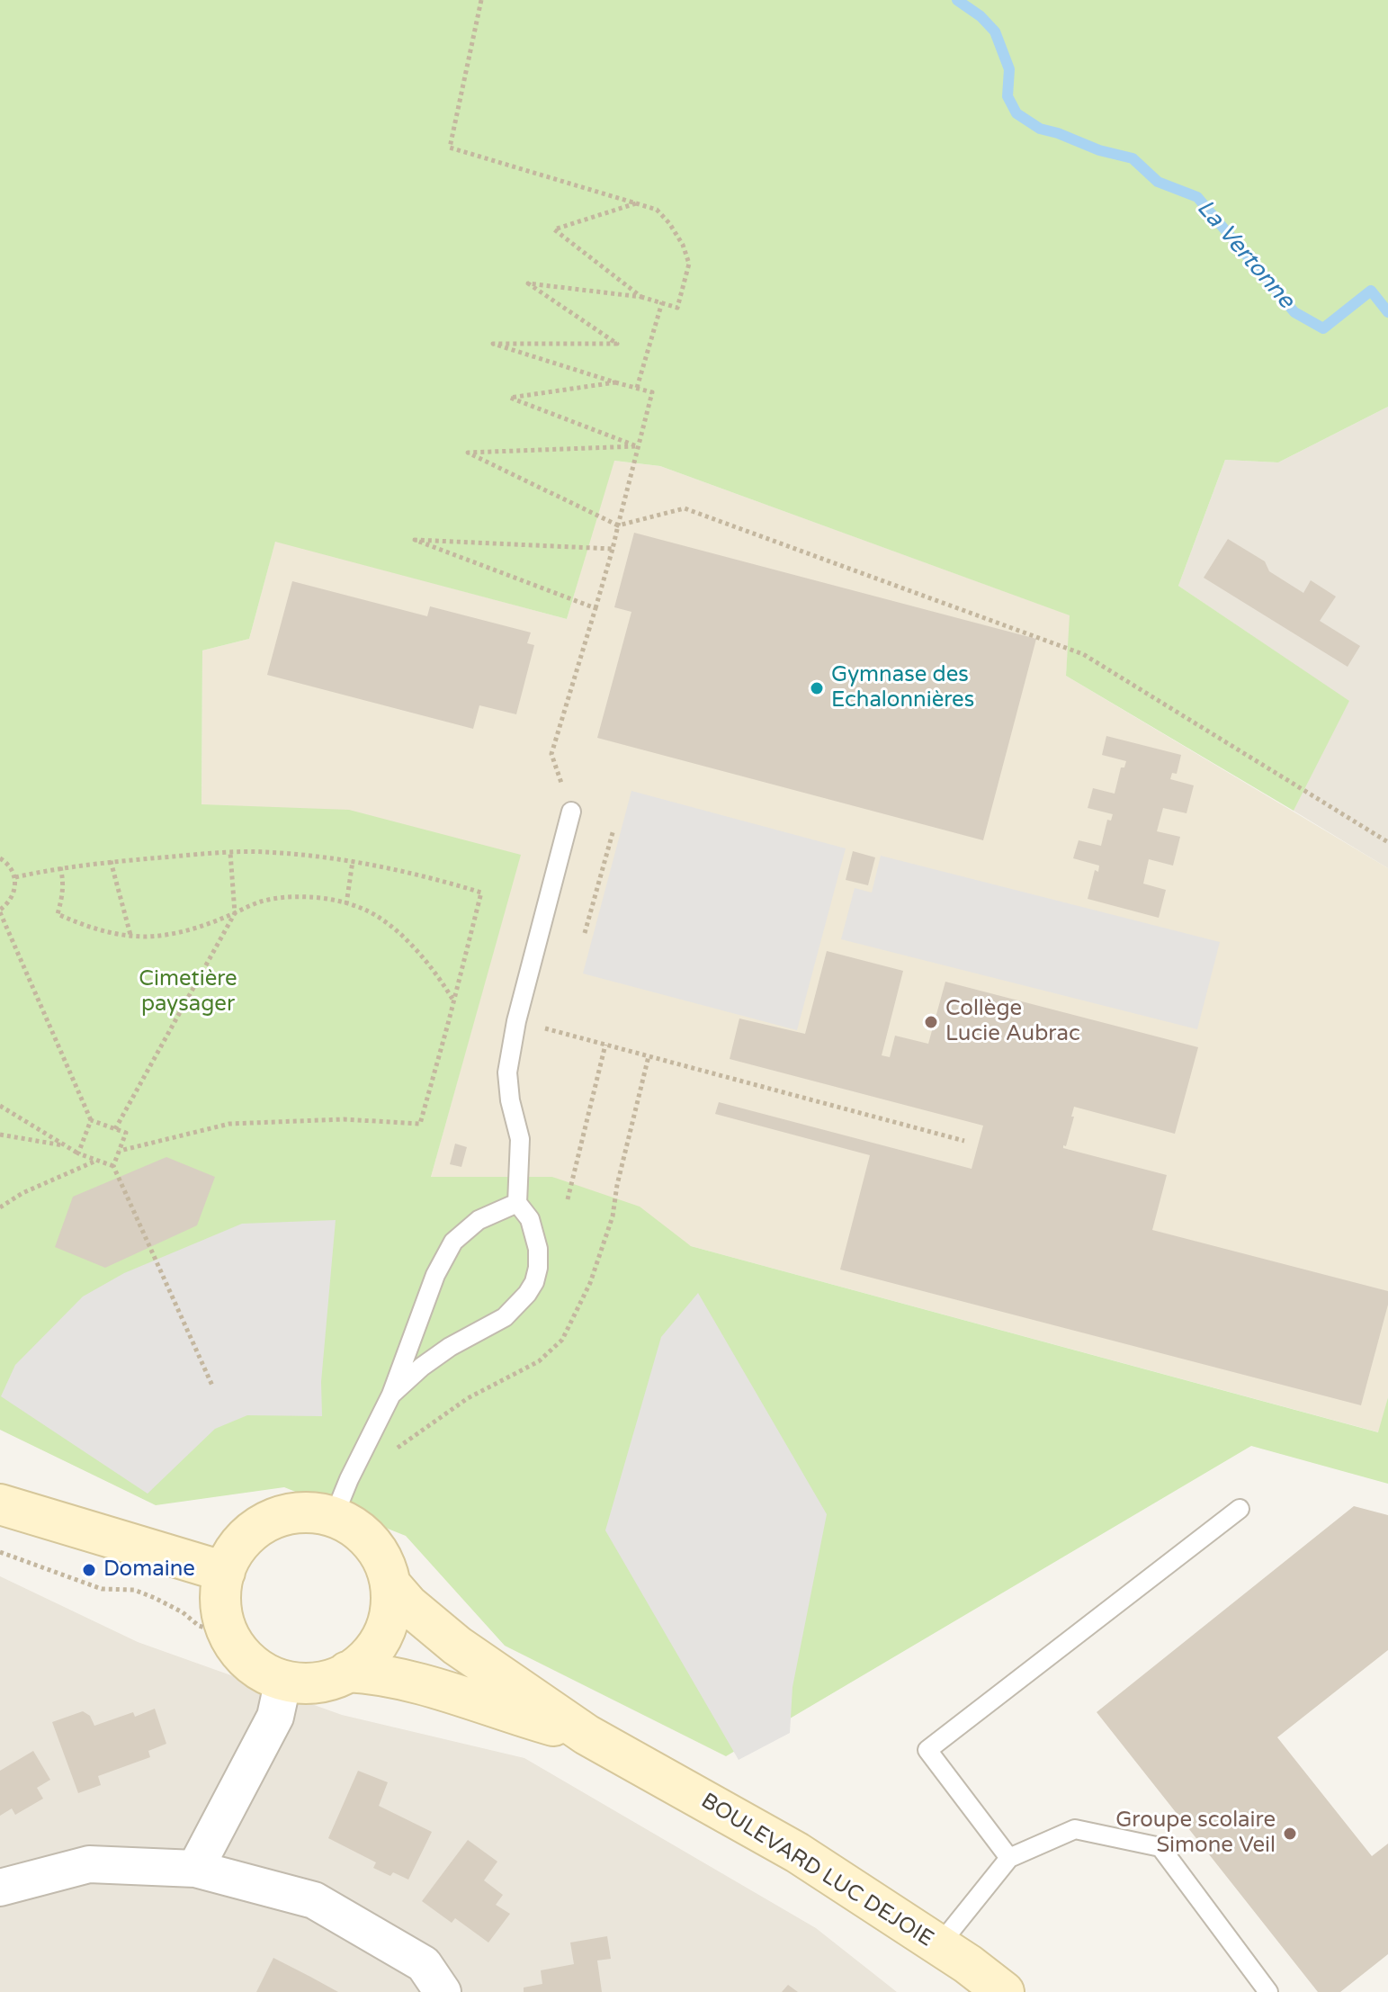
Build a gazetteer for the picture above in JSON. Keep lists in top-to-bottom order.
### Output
{
  "streets": {
    "main road": ["BOULEVARD LUC DEJOIE"]
  },
  "water": ["La Vertonne"],
  "parks": ["Cimetière paysager"],
  "places": [
    "Gymnase des Echalonnières",
    "Collège Lucie Aubrac",
    "Domaine",
    "Groupe scolaire Simone Veil"
  ]
}
